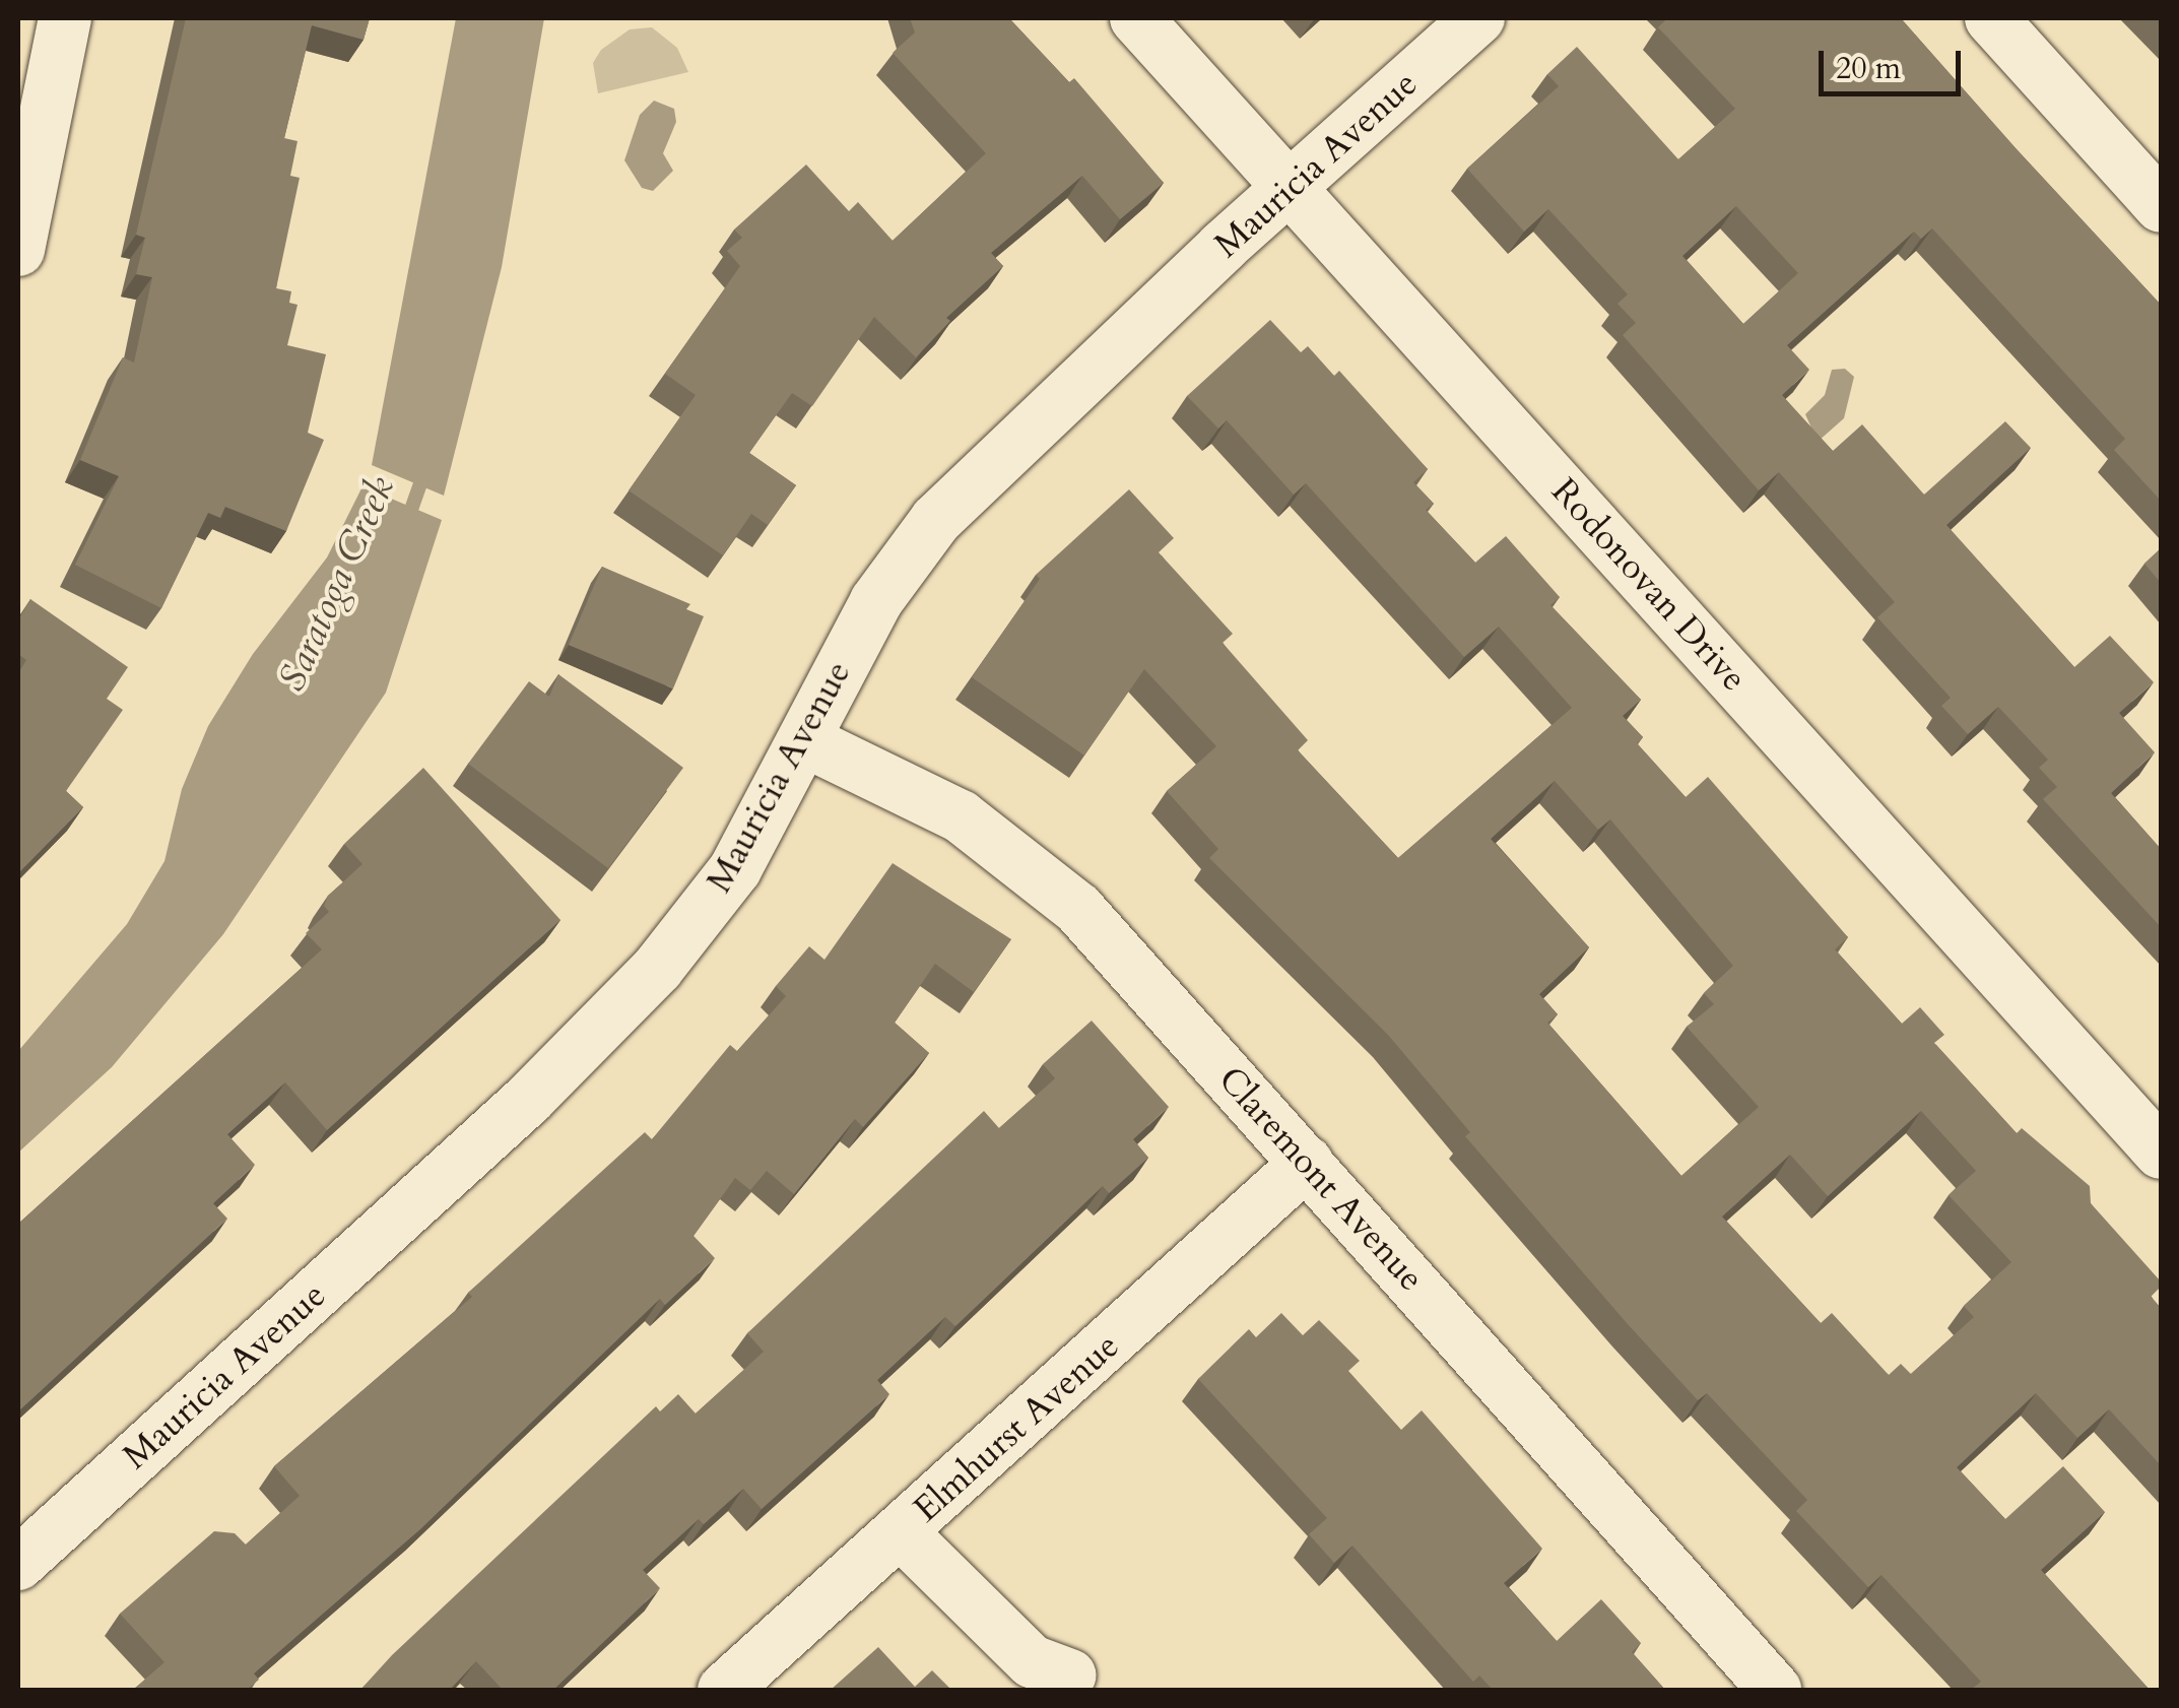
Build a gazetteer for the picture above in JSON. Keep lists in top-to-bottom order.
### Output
{
  "streets": {
    "street": [
      "Mauricia Avenue",
      "Rodonovan Drive",
      "Claremont Avenue",
      "Elmhurst Avenue"
    ]
  },
  "crossings": [
    ["Mauricia Avenue", "Rodonovan Drive"],
    ["Mauricia Avenue", "Claremont Avenue"],
    ["Claremont Avenue", "Elmhurst Avenue"]
  ],
  "water": ["Saratoga Creek"],
  "scale_bar": "20 m"
}
